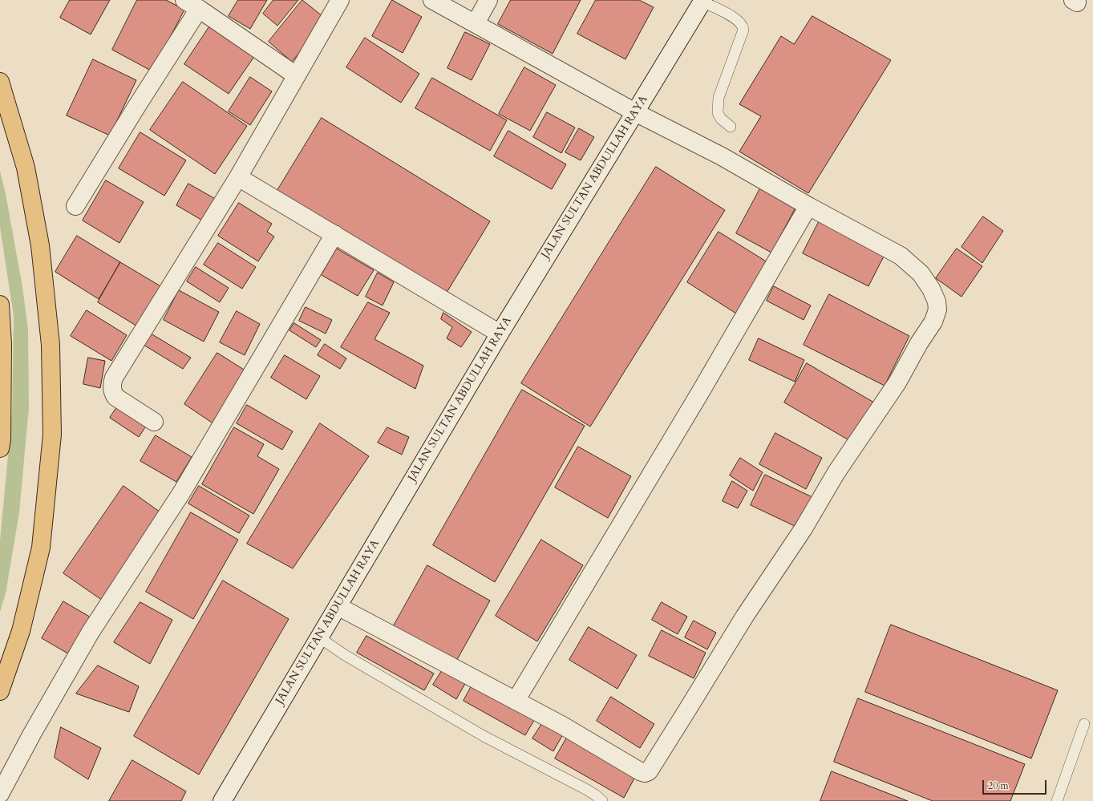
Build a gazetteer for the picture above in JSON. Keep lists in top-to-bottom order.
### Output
{
  "streets": {
    "street": ["JALAN SULTAN ABDULLAH RAYA"]
  },
  "scale_bar": "20 m"
}
